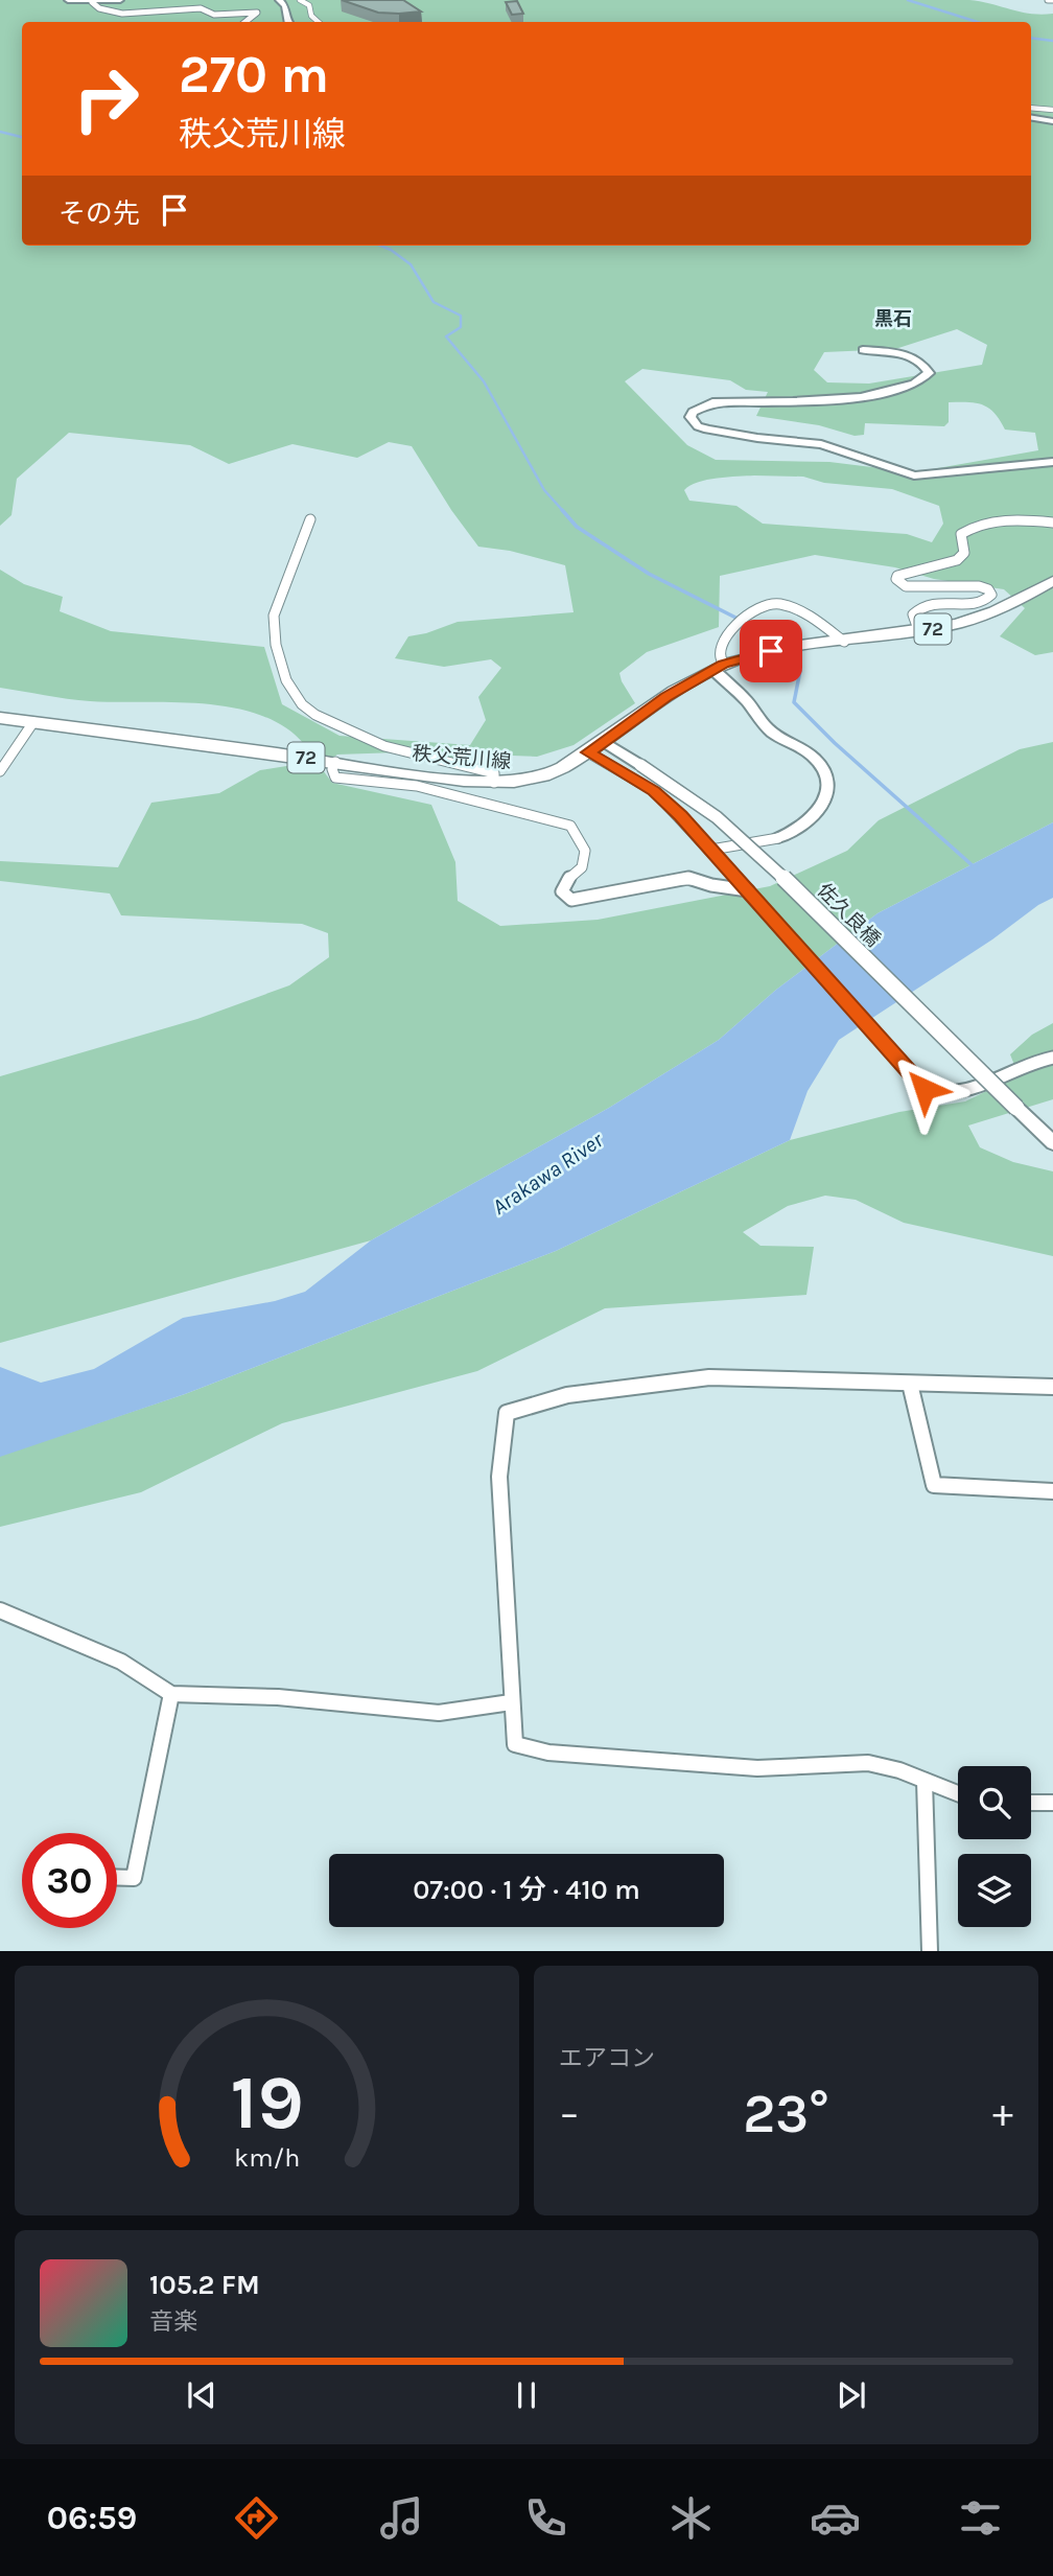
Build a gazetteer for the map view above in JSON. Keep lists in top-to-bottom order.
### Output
{
  "streets": {
    "main road": ["72", "秩父荒川線"],
    "street": ["佐久良橋"]
  },
  "crossings": [
    ["秩父荒川線", "佐久良橋"]
  ],
  "districts": ["黒石"],
  "water": ["Arakawa River"],
  "page": {
    "turn": ["270 m", "秩父荒川線"],
    "then": "その先",
    "limit": "30",
    "trip": "07:00 · 1 分 · 410 m",
    "tile": "エアコン",
    "heat": ["−", "23°", "+"],
    "song": ["105.2 FM", "音楽"],
    "tabs": "06:59",
    "gauge": ["19", "km/h"]
  }
}
